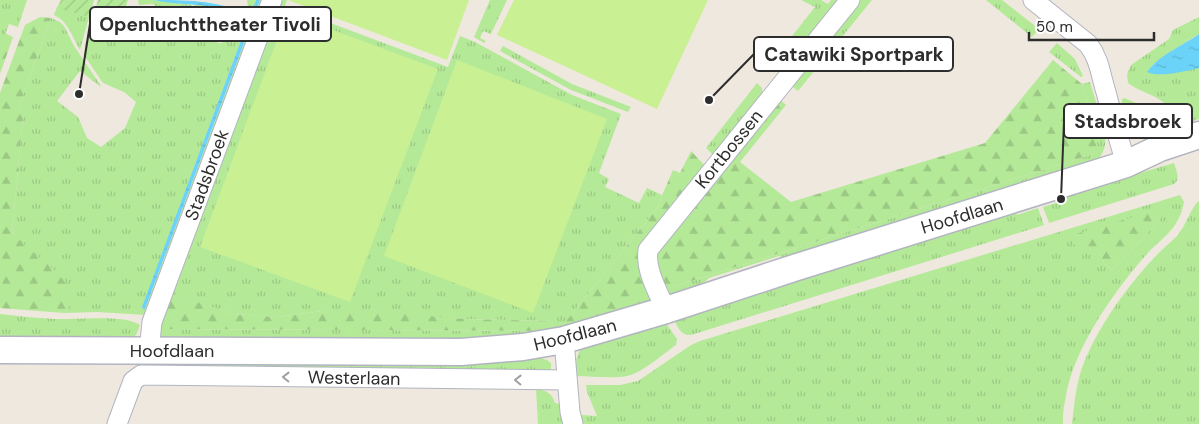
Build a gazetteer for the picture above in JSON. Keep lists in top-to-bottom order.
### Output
{
  "streets": {
    "street": [
      "Kortbossen",
      "Stadsbroek",
      "Hoofdlaan",
      "Westerlaan"
    ]
  },
  "crossings": [
    ["Kortbossen", "Hoofdlaan"],
    ["Stadsbroek", "Hoofdlaan"],
    ["Stadsbroek", "Westerlaan"],
    ["Hoofdlaan", "Westerlaan"]
  ],
  "one_way": ["Westerlaan"],
  "places": ["Openluchttheater Tivoli", "Catawiki Sportpark", "Stadsbroek"],
  "scale_bar": "50 m"
}
